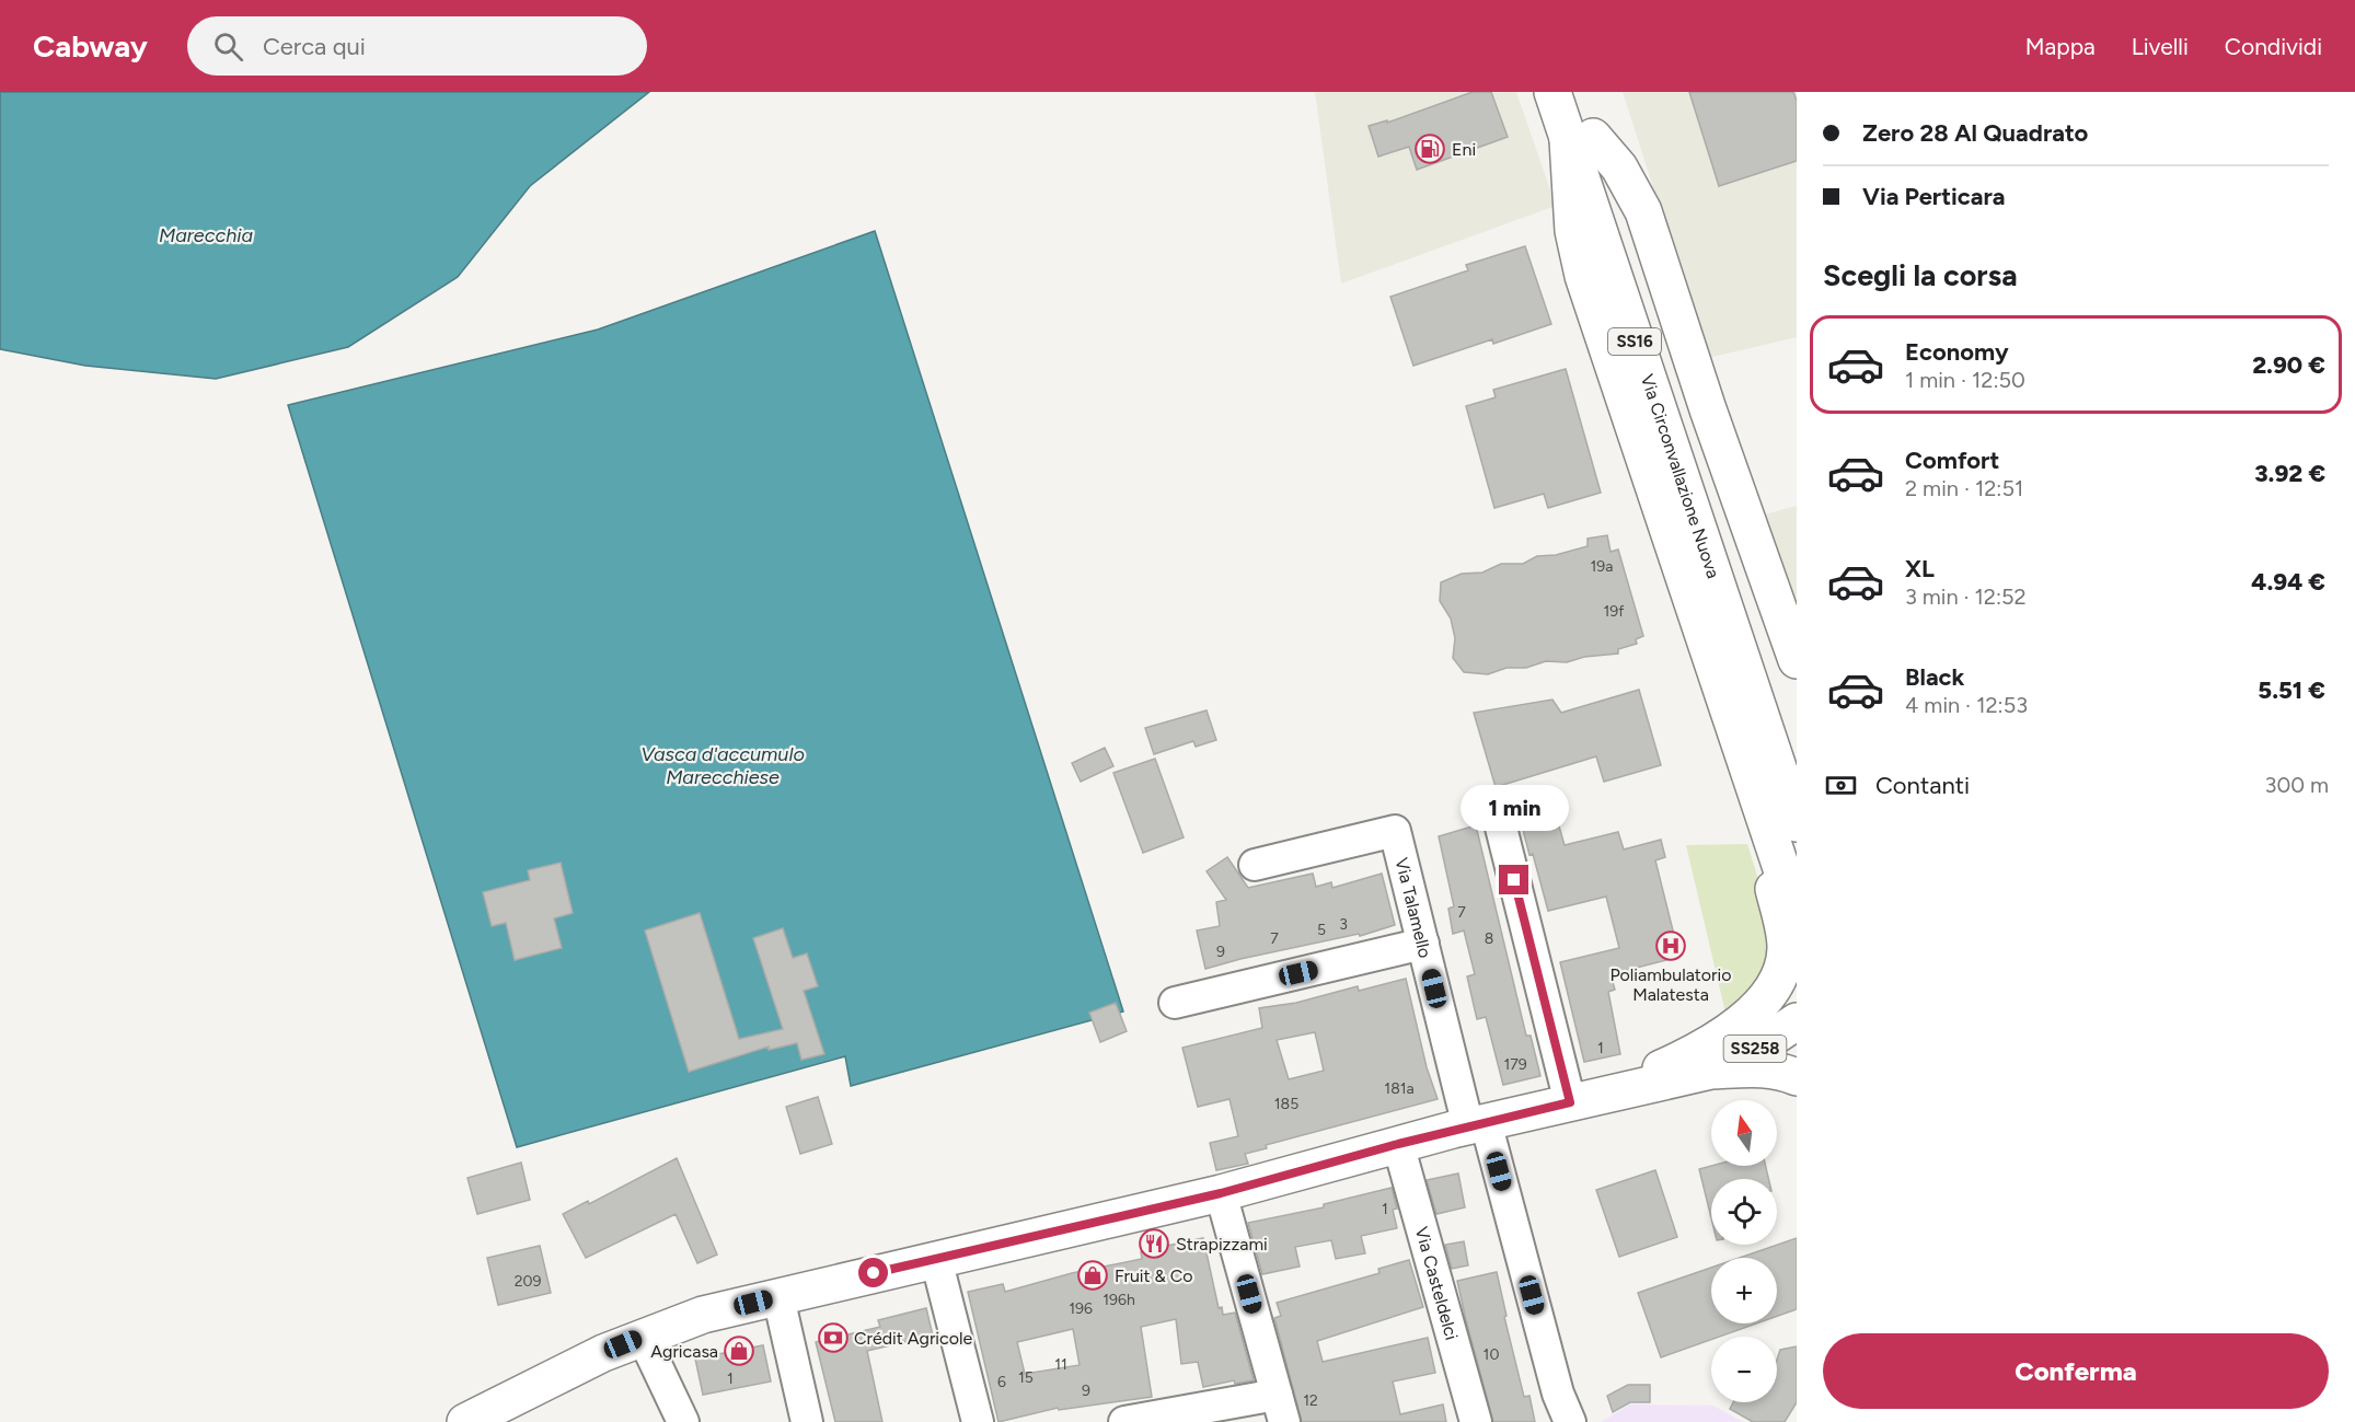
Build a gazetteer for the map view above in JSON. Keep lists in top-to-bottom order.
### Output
{
  "streets": {
    "main road": ["SS16", "Via Circonvallazione Nuova", "SS258"],
    "street": ["Via Talamello", "Via Casteldelci"]
  },
  "crossings": [
    ["Via Talamello", "SS258"],
    ["SS258", "Via Casteldelci"]
  ],
  "water": ["Marecchia", "Vasca d'accumulo Marecchiese"],
  "places": {
    "fuel station": ["Eni"],
    "hospital": ["Poliambulatorio Malatesta"],
    "restaurant": ["Strapizzami"],
    "shop": ["Fruit & Co", "Agricasa"],
    "bank": ["Crédit Agricole"]
  },
  "house_numbers": [
    "19a",
    "19f",
    "7",
    "3",
    "5",
    "7",
    "8",
    "9",
    "1",
    "179",
    "181a",
    "185",
    "1",
    "209",
    "196h",
    "196",
    "10",
    "11",
    "15",
    "1",
    "6",
    "9",
    "12"
  ],
  "north": "top",
  "page": {
    "header": "Cabway",
    "search": "Cerca qui",
    "nav": ["Mappa", "Livelli", "Condividi"],
    "banner": ["Zero 28 Al Quadrato", "Via Perticara"],
    "heading": "Scegli la corsa",
    "list": [
      {
        "name": "Economy",
        "note": "1 min · 12:50",
        "value": "2.90 €"
      },
      {
        "name": "Comfort",
        "note": "2 min · 12:51",
        "value": "3.92 €"
      },
      {
        "name": "XL",
        "note": "3 min · 12:52",
        "value": "4.94 €"
      },
      {
        "name": "Black",
        "note": "4 min · 12:53",
        "value": "5.51 €"
      }
    ],
    "pay": ["Contanti", "300 m"],
    "bubble": "1 min",
    "map_buttons": ["+", "−"],
    "buttons": "Conferma"
  }
}
